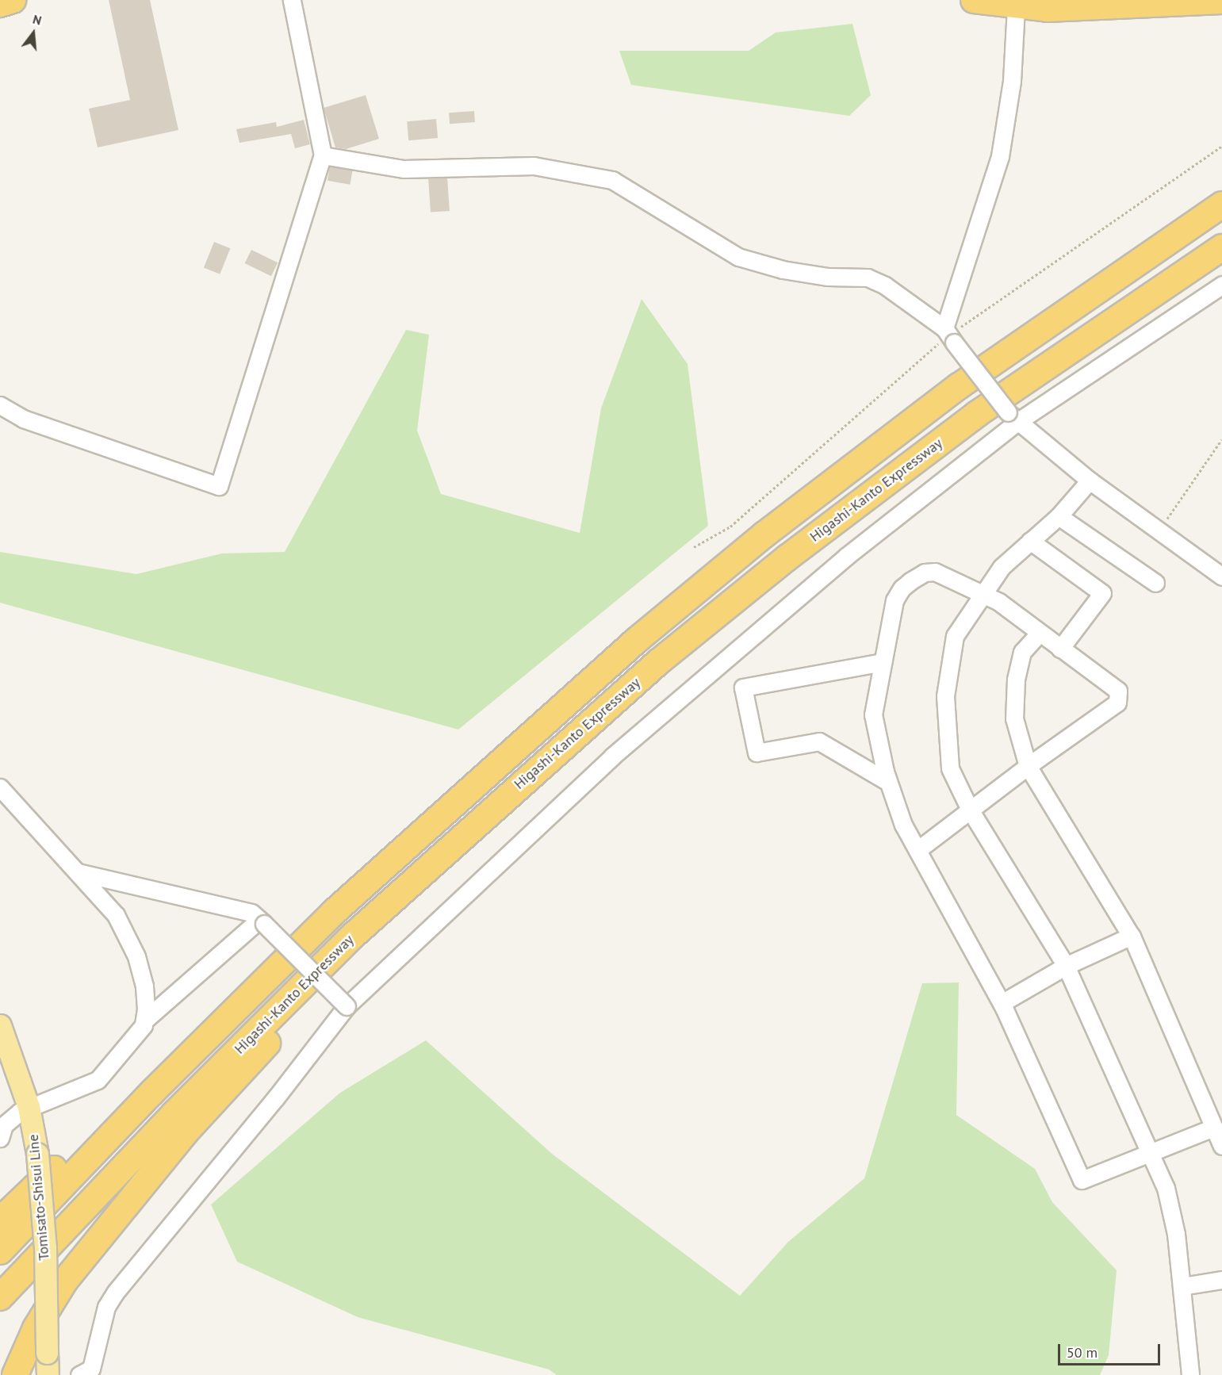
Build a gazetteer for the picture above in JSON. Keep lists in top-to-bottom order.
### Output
{
  "streets": {
    "highway": ["Higashi-Kanto Expressway"],
    "main road": ["Tomisato-Shisui Line"]
  },
  "scale_bar": "50 m",
  "north": "top"
}
